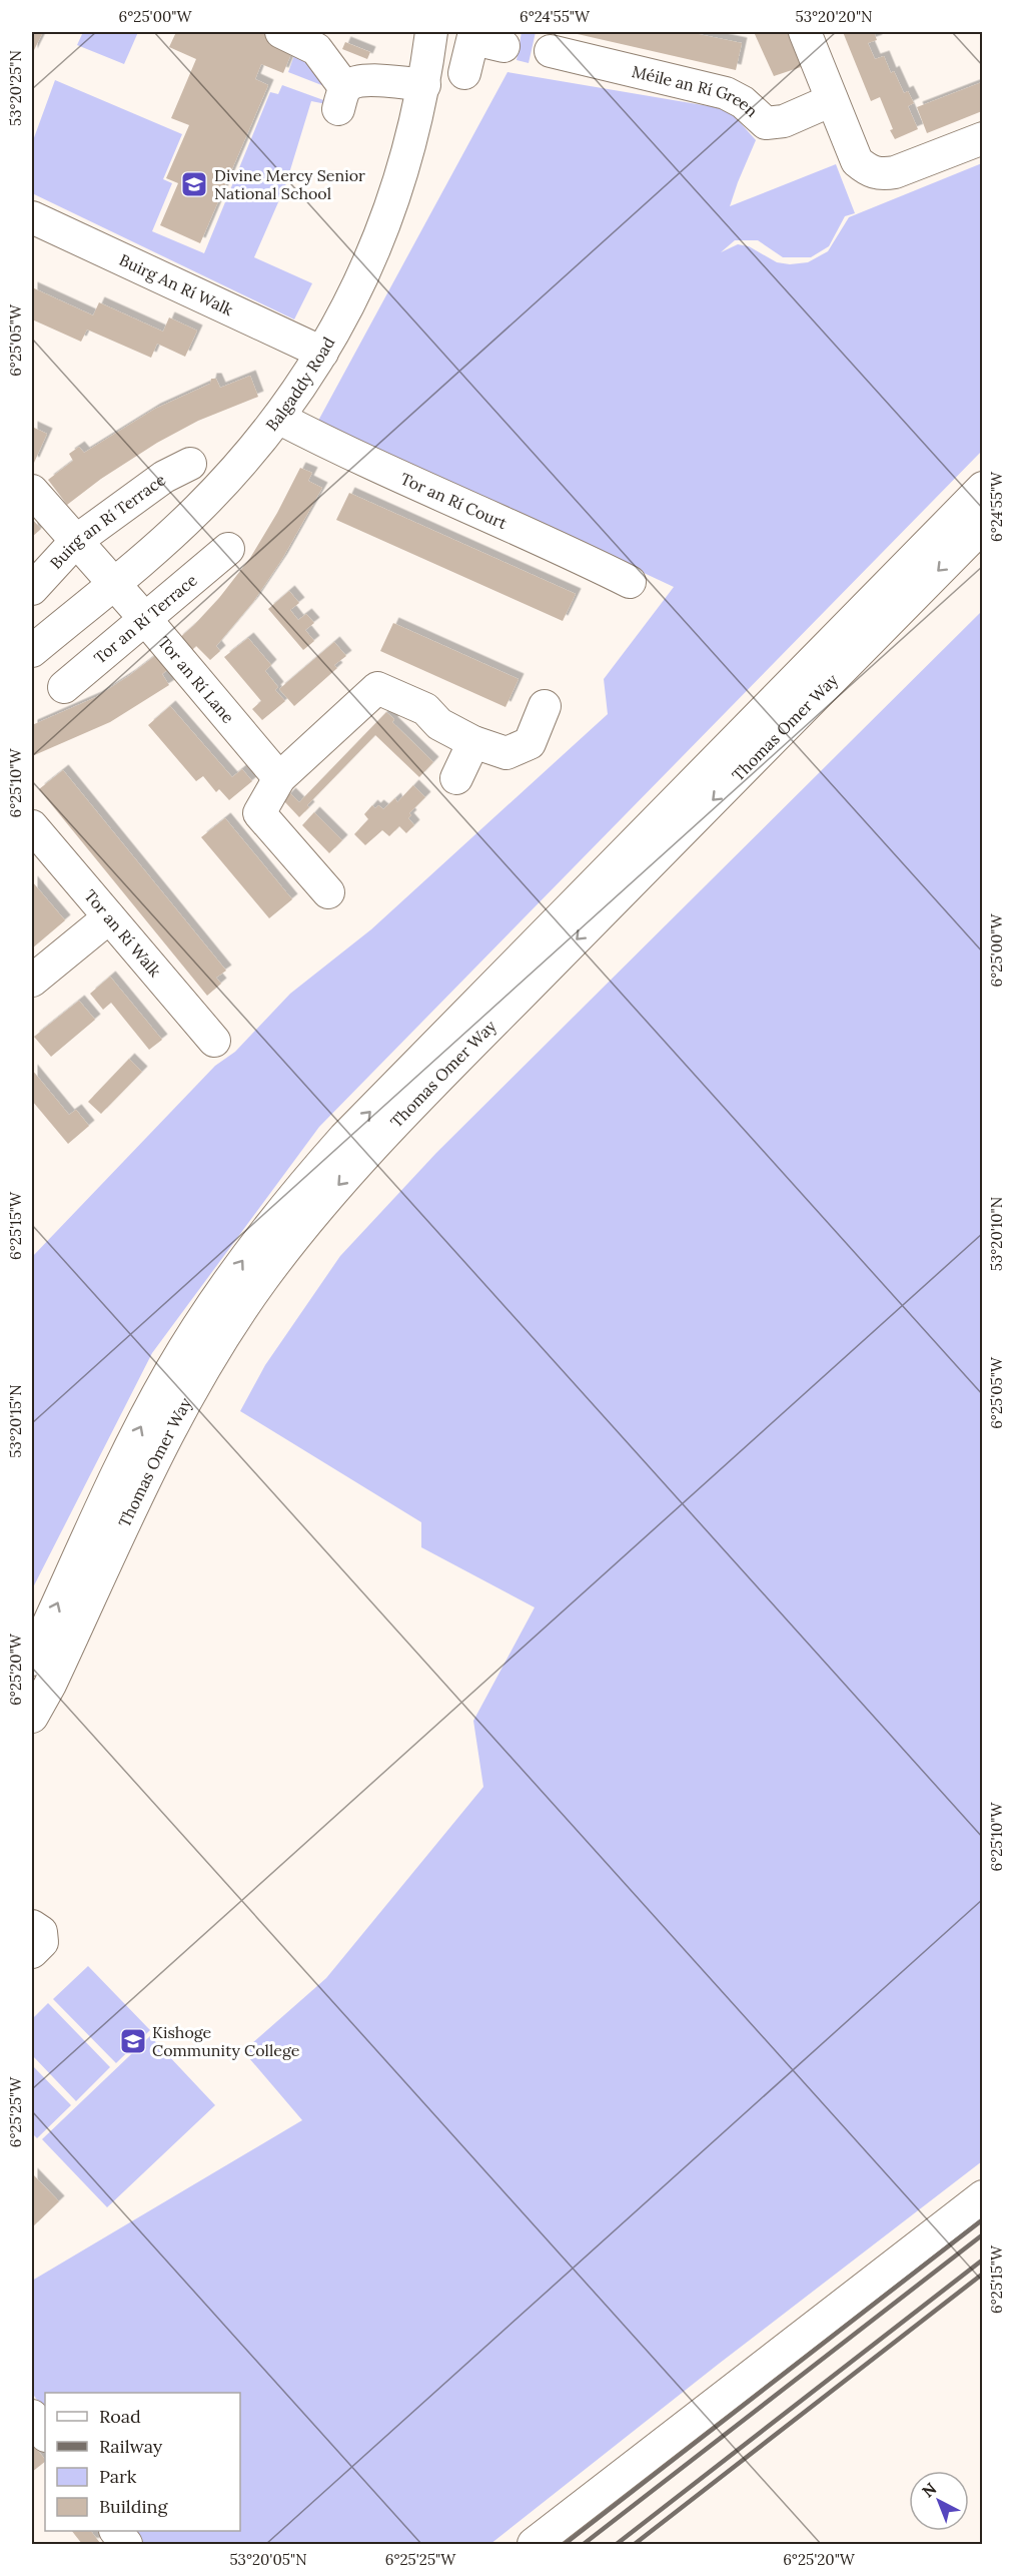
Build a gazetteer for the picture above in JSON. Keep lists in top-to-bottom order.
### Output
{
  "streets": {
    "street": [
      "Méile an Rí Green",
      "Buirg An Rí Walk",
      "Balgaddy Road",
      "Tor an Rí Court",
      "Buirg an Rí Terrace",
      "Tor an Rí Terrace",
      "Tor an Rí Lane",
      "Thomas Omer Way",
      "Tor an Rí Walk"
    ]
  },
  "crossings": [
    ["Buirg An Rí Walk", "Balgaddy Road"],
    ["Balgaddy Road", "Tor an Rí Court"],
    ["Balgaddy Road", "Tor an Rí Lane"],
    ["Buirg an Rí Terrace", "Tor an Rí Lane"],
    ["Tor an Rí Terrace", "Tor an Rí Lane"]
  ],
  "places": {
    "school or university": ["Divine Mercy Senior National School", "Kishoge Community College"]
  },
  "legend": [
    "Road",
    "Railway",
    "Park",
    "Building"
  ],
  "north": "top left",
  "coordinates": [
    "6°25'00\"W",
    "6°24'55\"W",
    "53°20'20\"N",
    "53°20'25\"N",
    "6°25'05\"W",
    "6°25'10\"W",
    "6°25'15\"W",
    "53°20'10\"N",
    "53°20'15\"N",
    "6°25'20\"W",
    "6°25'25\"W",
    "53°20'05\"N"
  ]
}
